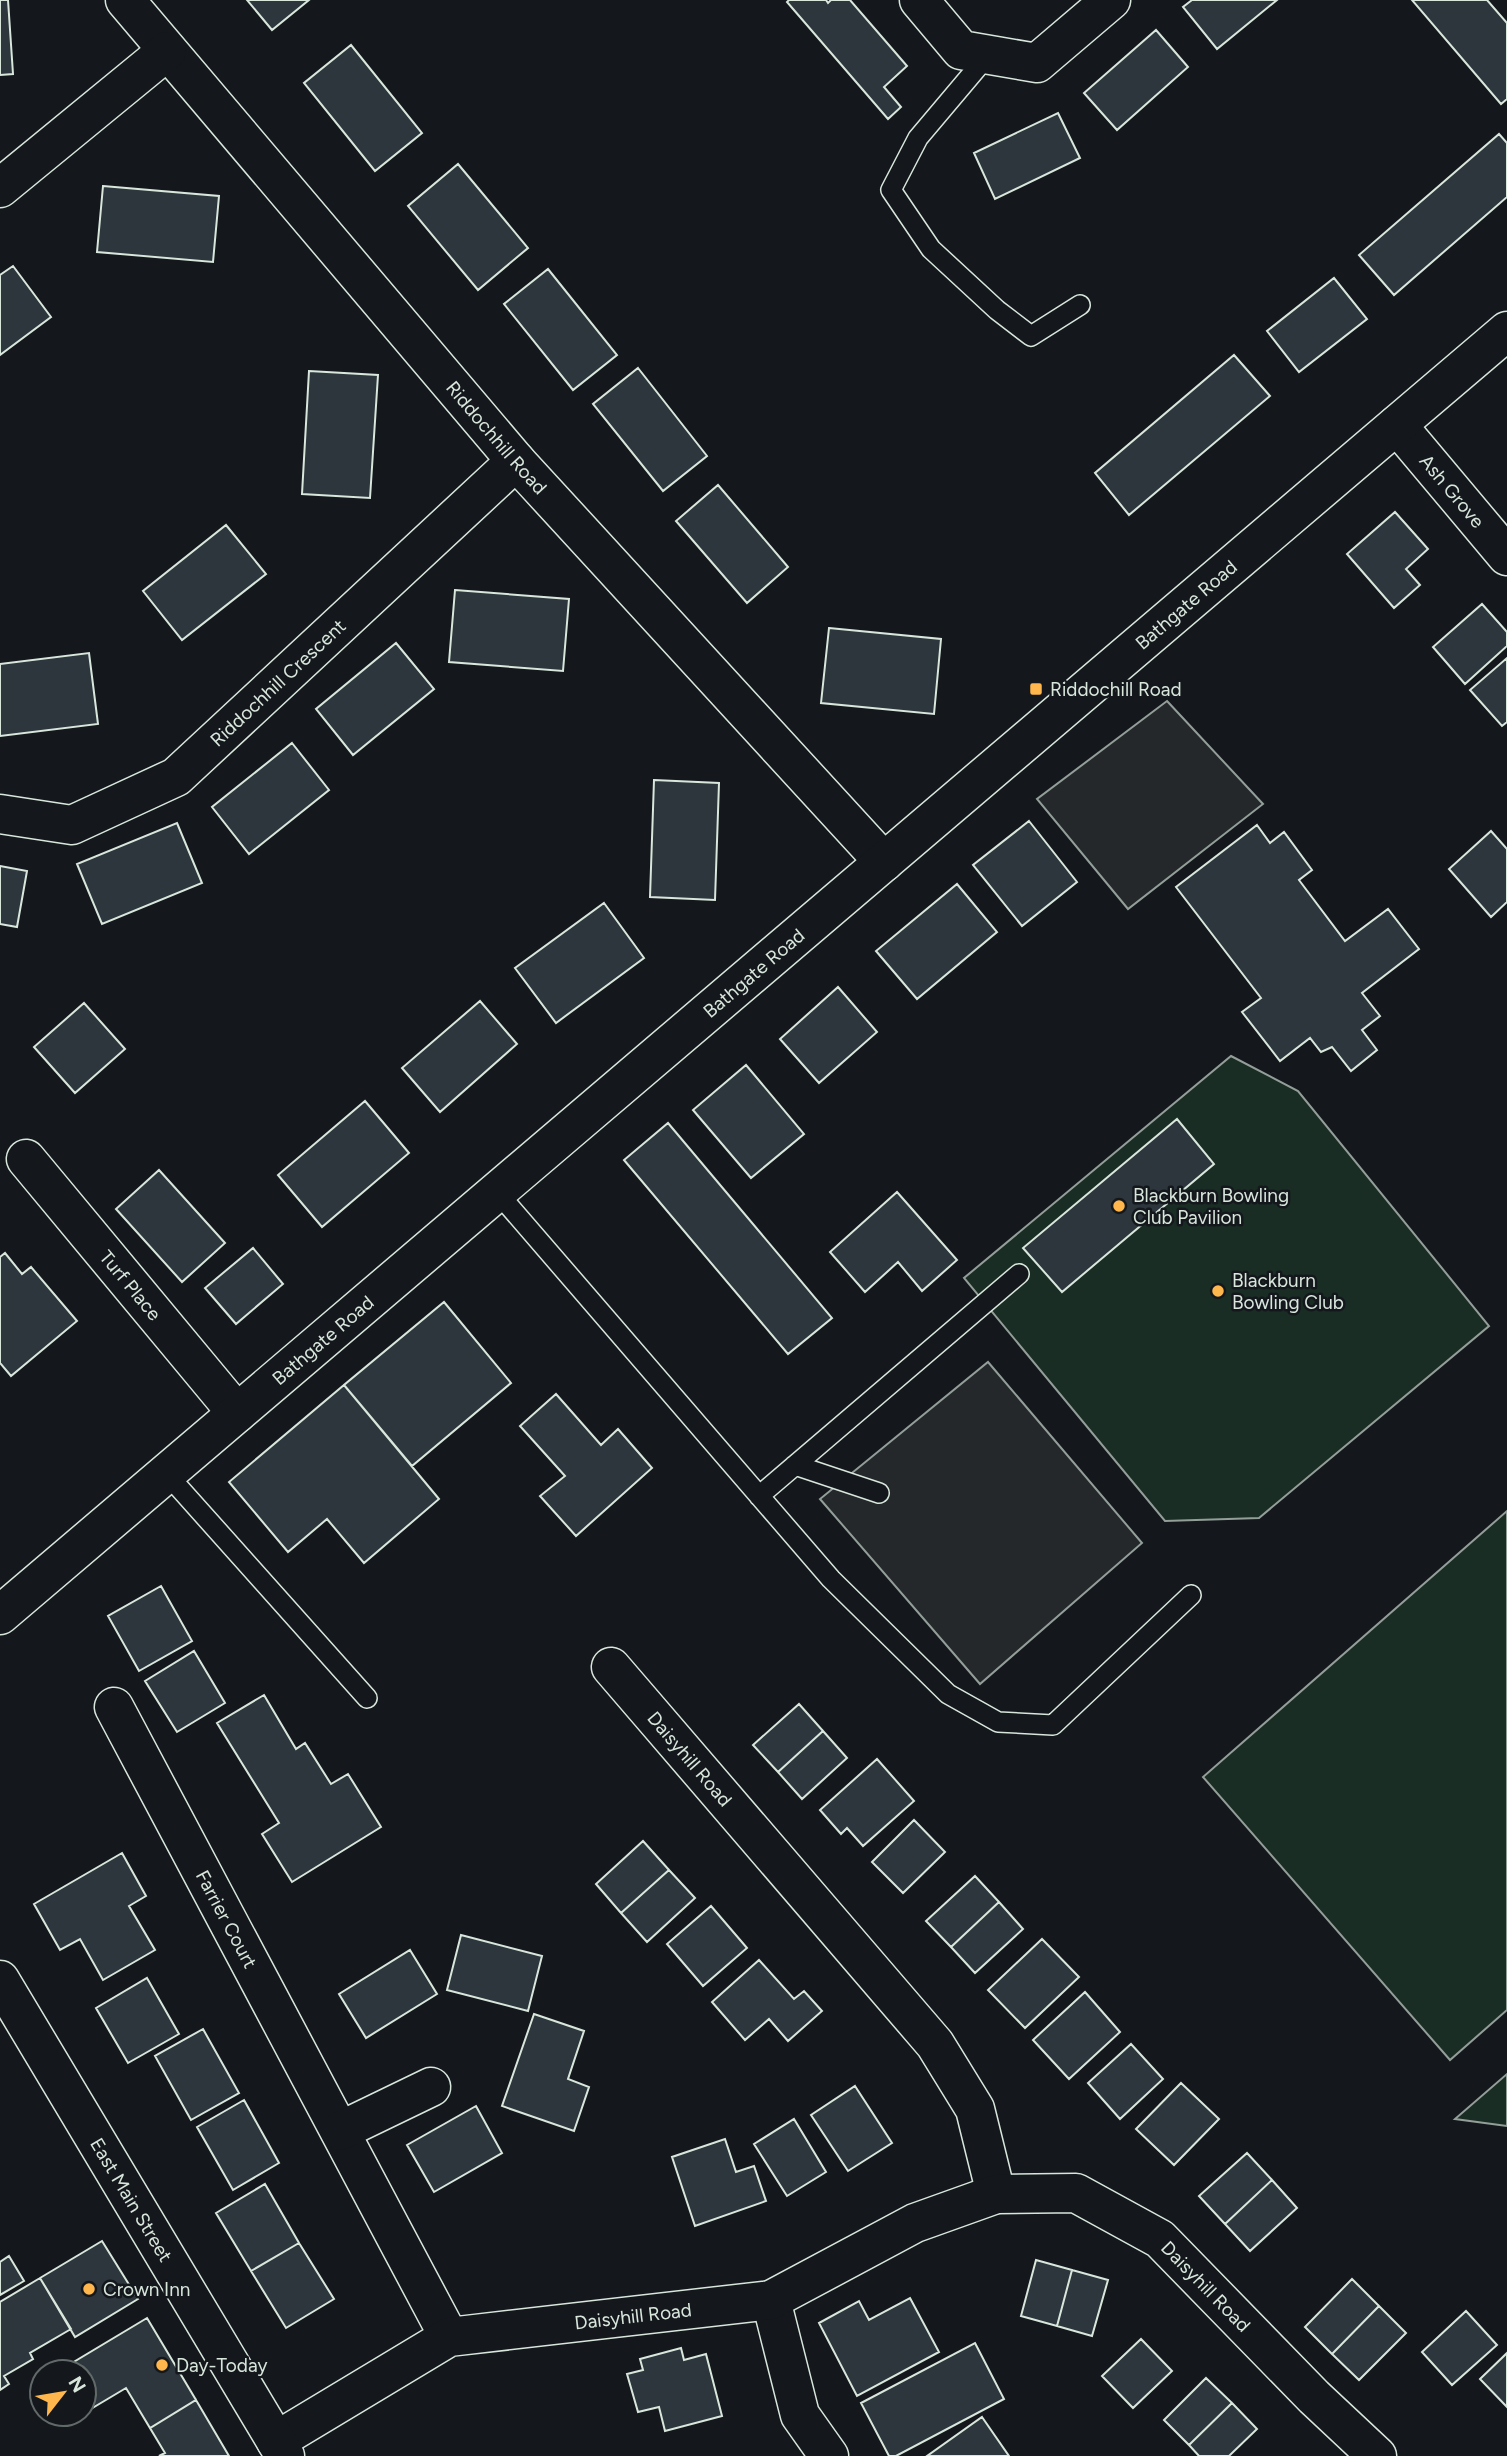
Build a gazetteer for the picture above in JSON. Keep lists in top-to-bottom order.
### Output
{
  "streets": {
    "street": [
      "Riddochhill Road",
      "Ash Grove",
      "Bathgate Road",
      "Riddochhill Crescent",
      "Turf Place",
      "Daisyhill Road",
      "Farrier Court",
      "East Main Street"
    ]
  },
  "crossings": [
    ["Riddochhill Road", "Bathgate Road"],
    ["Riddochhill Road", "Riddochhill Crescent"],
    ["Ash Grove", "Bathgate Road"],
    ["Bathgate Road", "Turf Place"],
    ["Daisyhill Road", "Farrier Court"],
    ["Daisyhill Road", "East Main Street"]
  ],
  "places": {
    "transit": ["Riddochill Road"],
    "other": [
      "Blackburn Bowling Club Pavilion",
      "Blackburn Bowling Club",
      "Crown Inn",
      "Day-Today"
    ]
  },
  "north": "top right"
}
